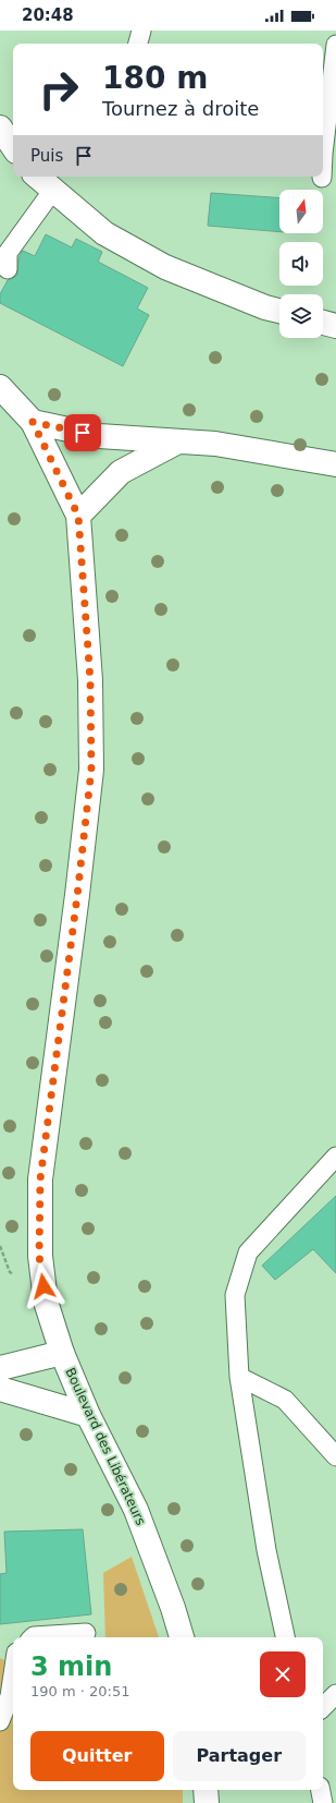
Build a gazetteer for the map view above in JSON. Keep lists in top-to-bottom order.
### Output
{
  "streets": {
    "street": ["Boulevard des Libérateurs"]
  },
  "north": "top",
  "page": {
    "status": "20:48",
    "turn": ["180 m", "Tournez à droite"],
    "then": "Puis",
    "heading": ["3 min", "190 m · 20:51"],
    "buttons": ["Quitter", "Partager"]
  }
}
